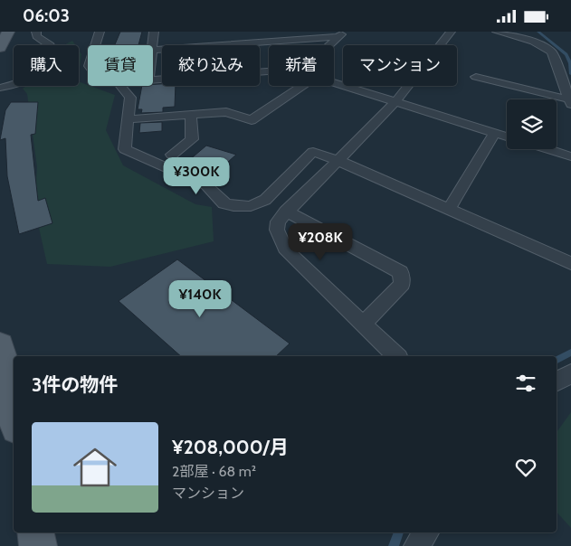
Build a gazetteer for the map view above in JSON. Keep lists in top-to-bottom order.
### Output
{
  "page": {
    "status": "06:03",
    "chip": [
      "購入",
      "賃貸",
      "絞り込み",
      "新着",
      "マンション"
    ],
    "price": ["¥300K", "¥208K", "¥140K"],
    "heading": "3件の物件",
    "list": [
      {
        "name": "¥208,000/月",
        "note": "2部屋 · 68 m² · マンション"
      }
    ]
  }
}
